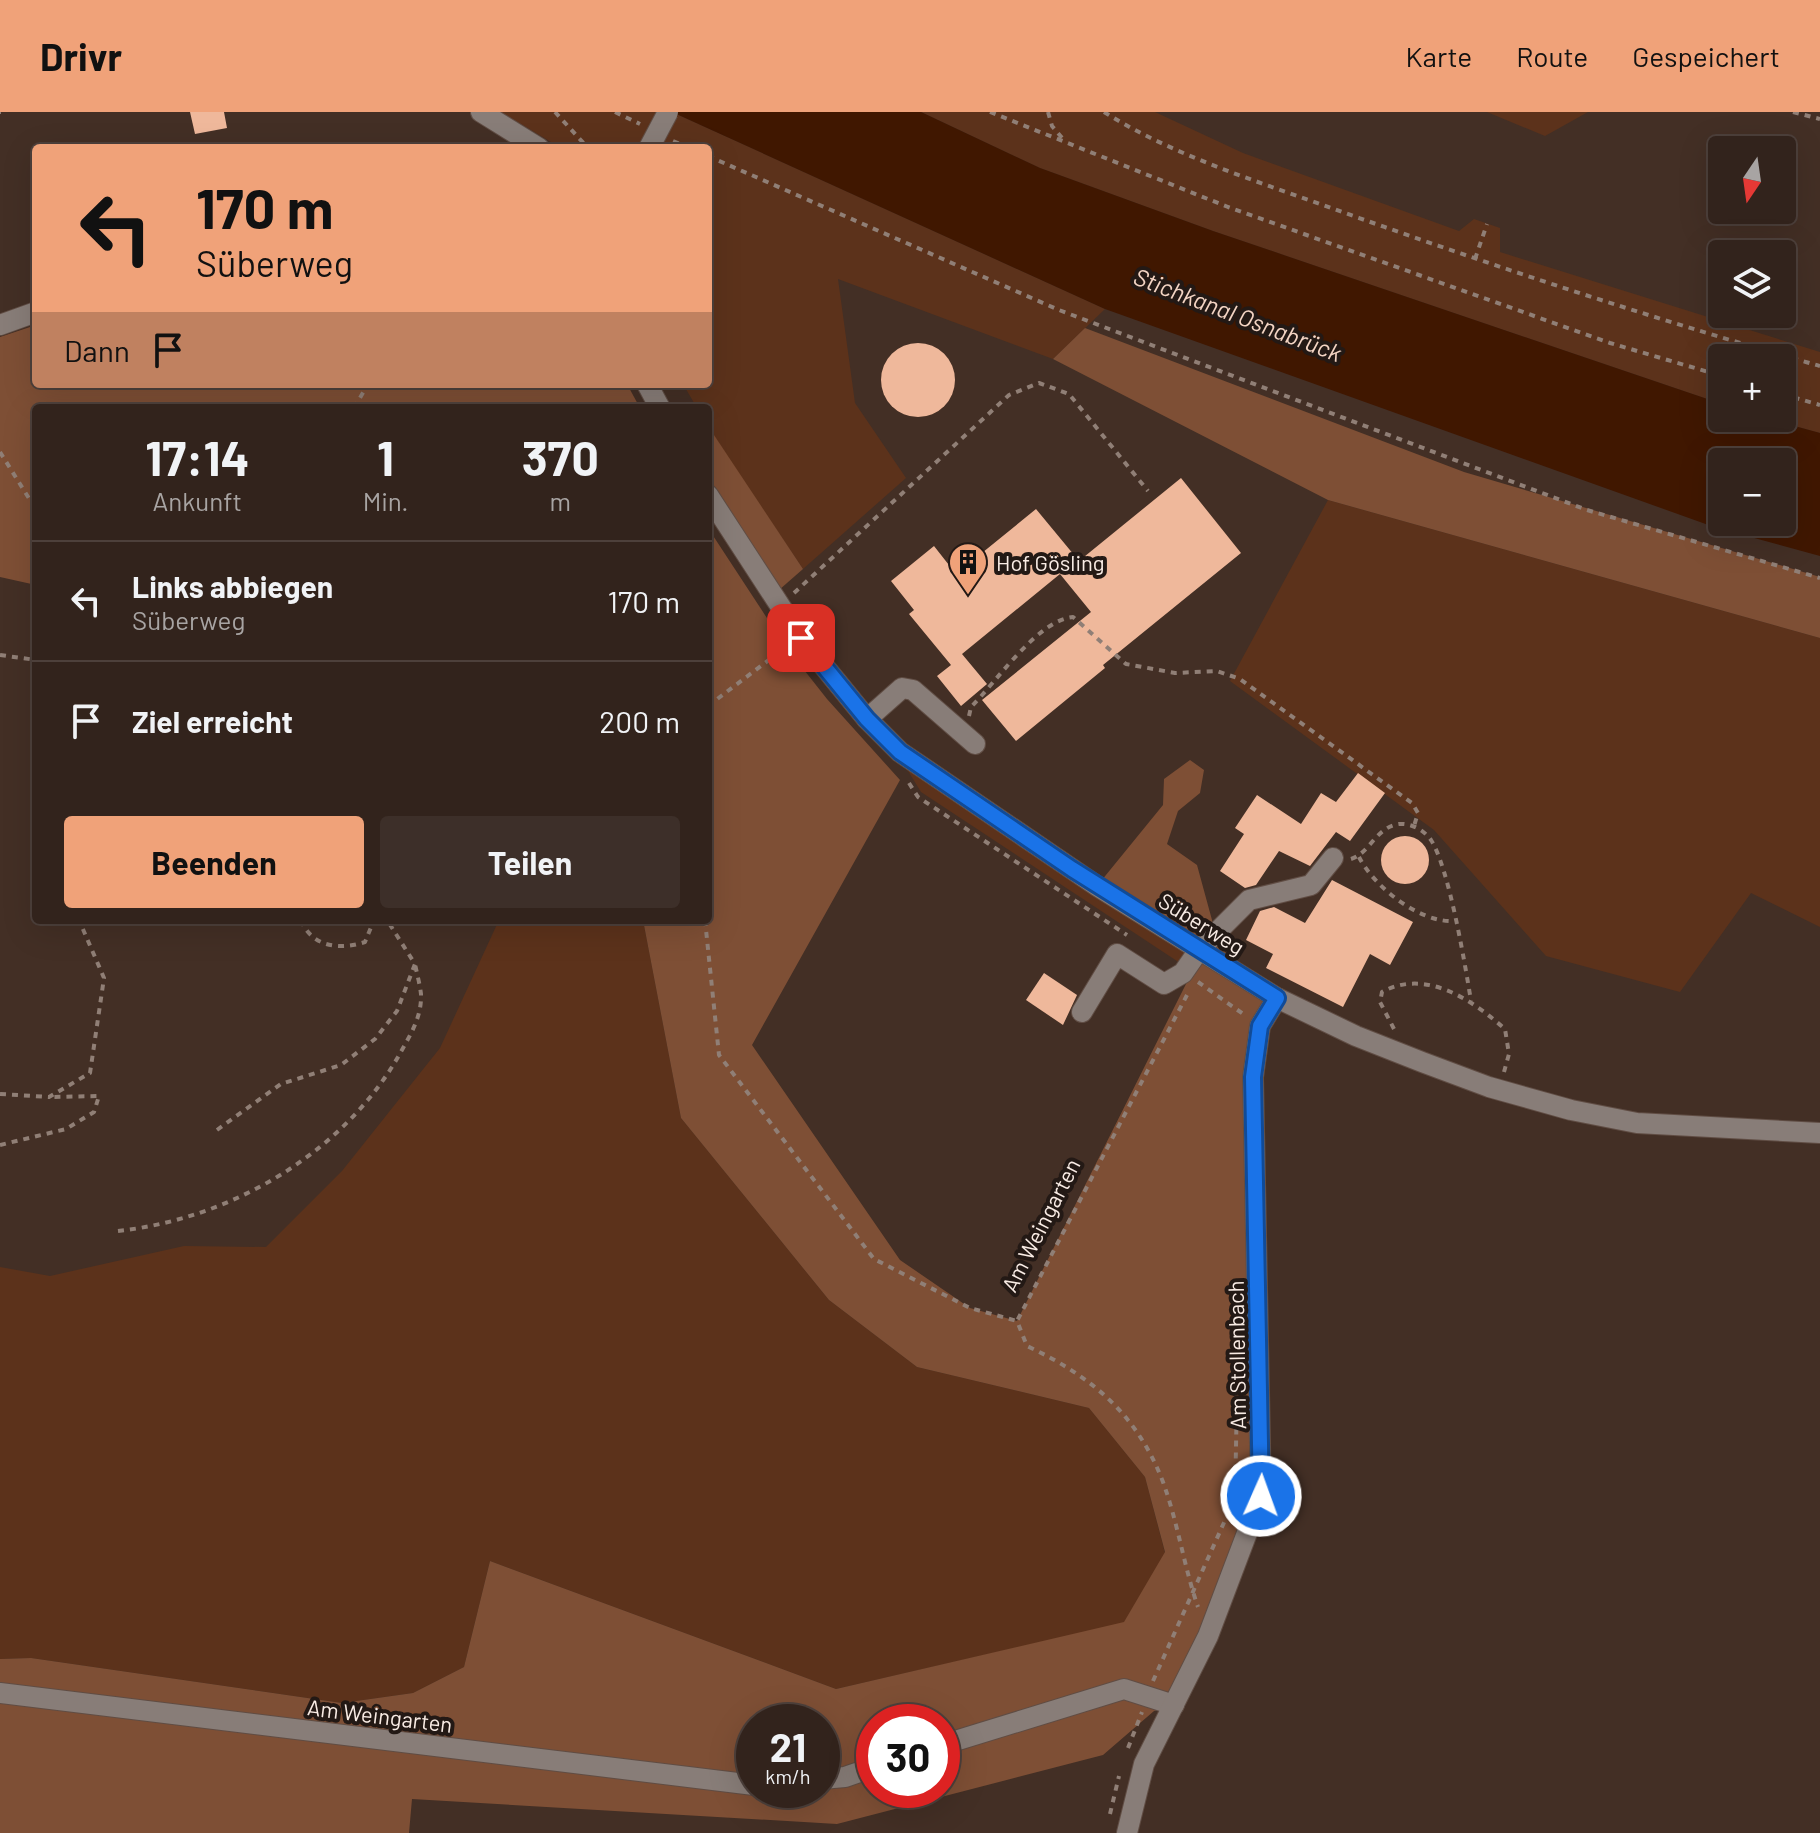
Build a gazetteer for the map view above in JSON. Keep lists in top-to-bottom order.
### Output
{
  "streets": {
    "street": ["Süberweg", "Am Weingarten", "Am Stollenbach"]
  },
  "crossings": [
    ["Süberweg", "Am Stollenbach"],
    ["Am Weingarten", "Am Stollenbach"]
  ],
  "water": ["Stichkanal Osnabrück"],
  "places": {
    "building": ["Hof Gösling"]
  },
  "north": "bottom",
  "page": {
    "header": "Drivr",
    "nav": ["Karte", "Route", "Gespeichert"],
    "map_buttons": ["+", "−"],
    "turn": ["170 m", "Süberweg"],
    "then": "Dann",
    "eta": [
      "17:14",
      "Ankunft",
      "1",
      "Min.",
      "370",
      "m"
    ],
    "list": [
      {
        "name": "Links abbiegen",
        "note": "Süberweg",
        "value": "170 m"
      },
      {
        "name": "Ziel erreicht",
        "value": "200 m"
      }
    ],
    "buttons": ["Beenden", "Teilen"],
    "speed": "21 km/h",
    "limit": "30"
  }
}
